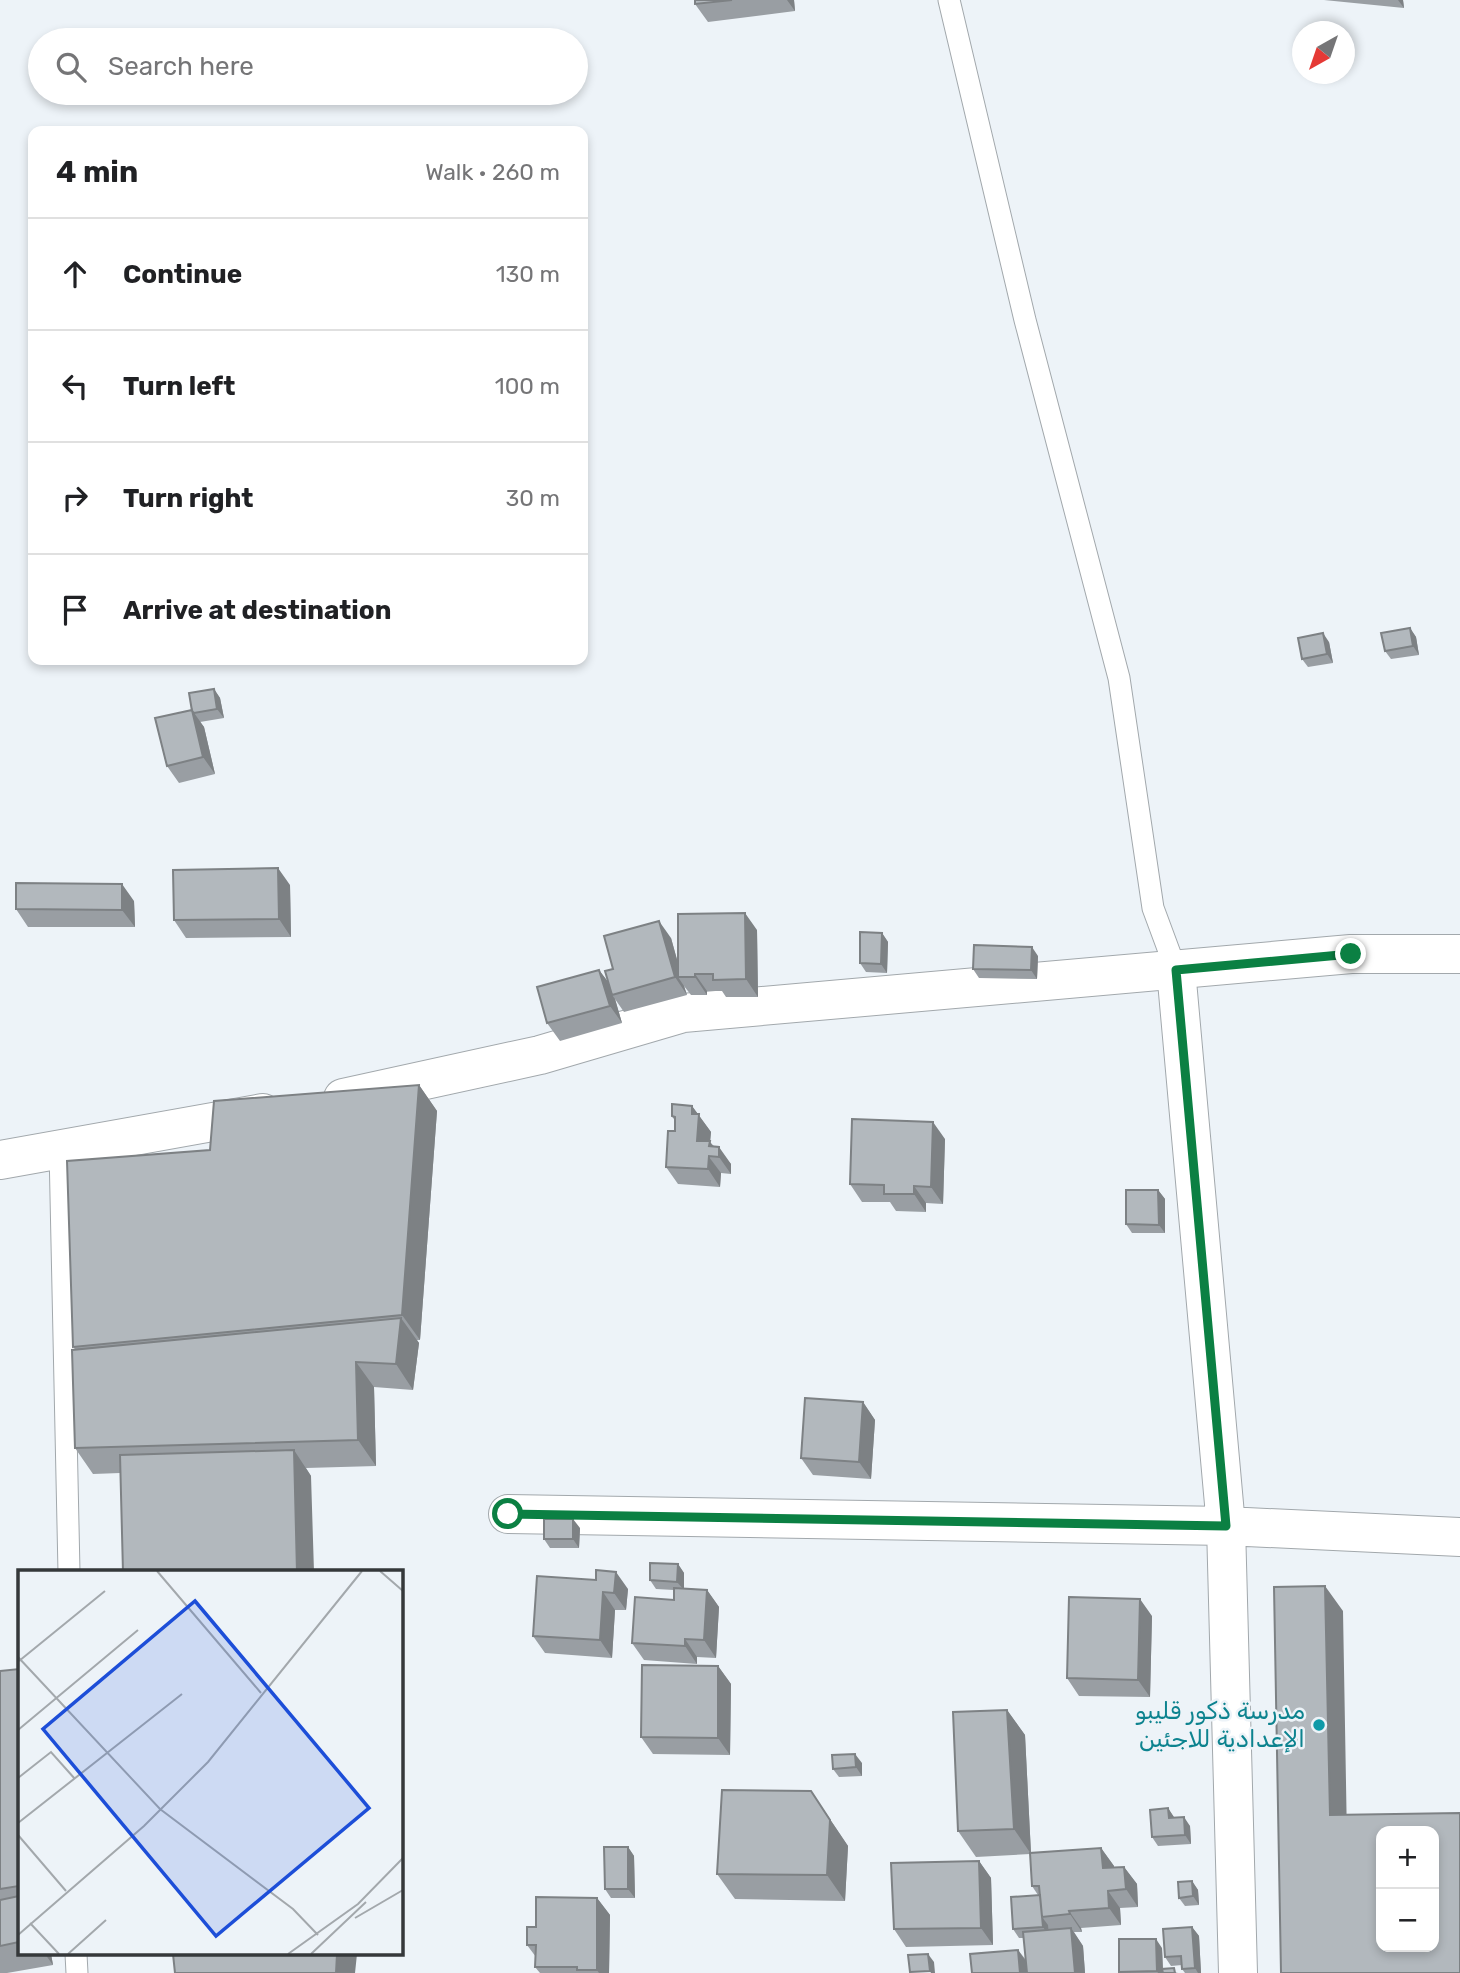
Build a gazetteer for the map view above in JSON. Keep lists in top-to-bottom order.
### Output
{
  "places": ["مدرسة ذكور قليبو الإعدادية للاجئين"],
  "north": "bottom left",
  "page": {
    "search": "Search here",
    "heading": ["4 min", "Walk · 260 m"],
    "list": [
      ["Continue", "130 m"],
      ["Turn left", "100 m"],
      ["Turn right", "30 m"],
      "Arrive at destination"
    ],
    "map_buttons": ["+", "−"]
  }
}
